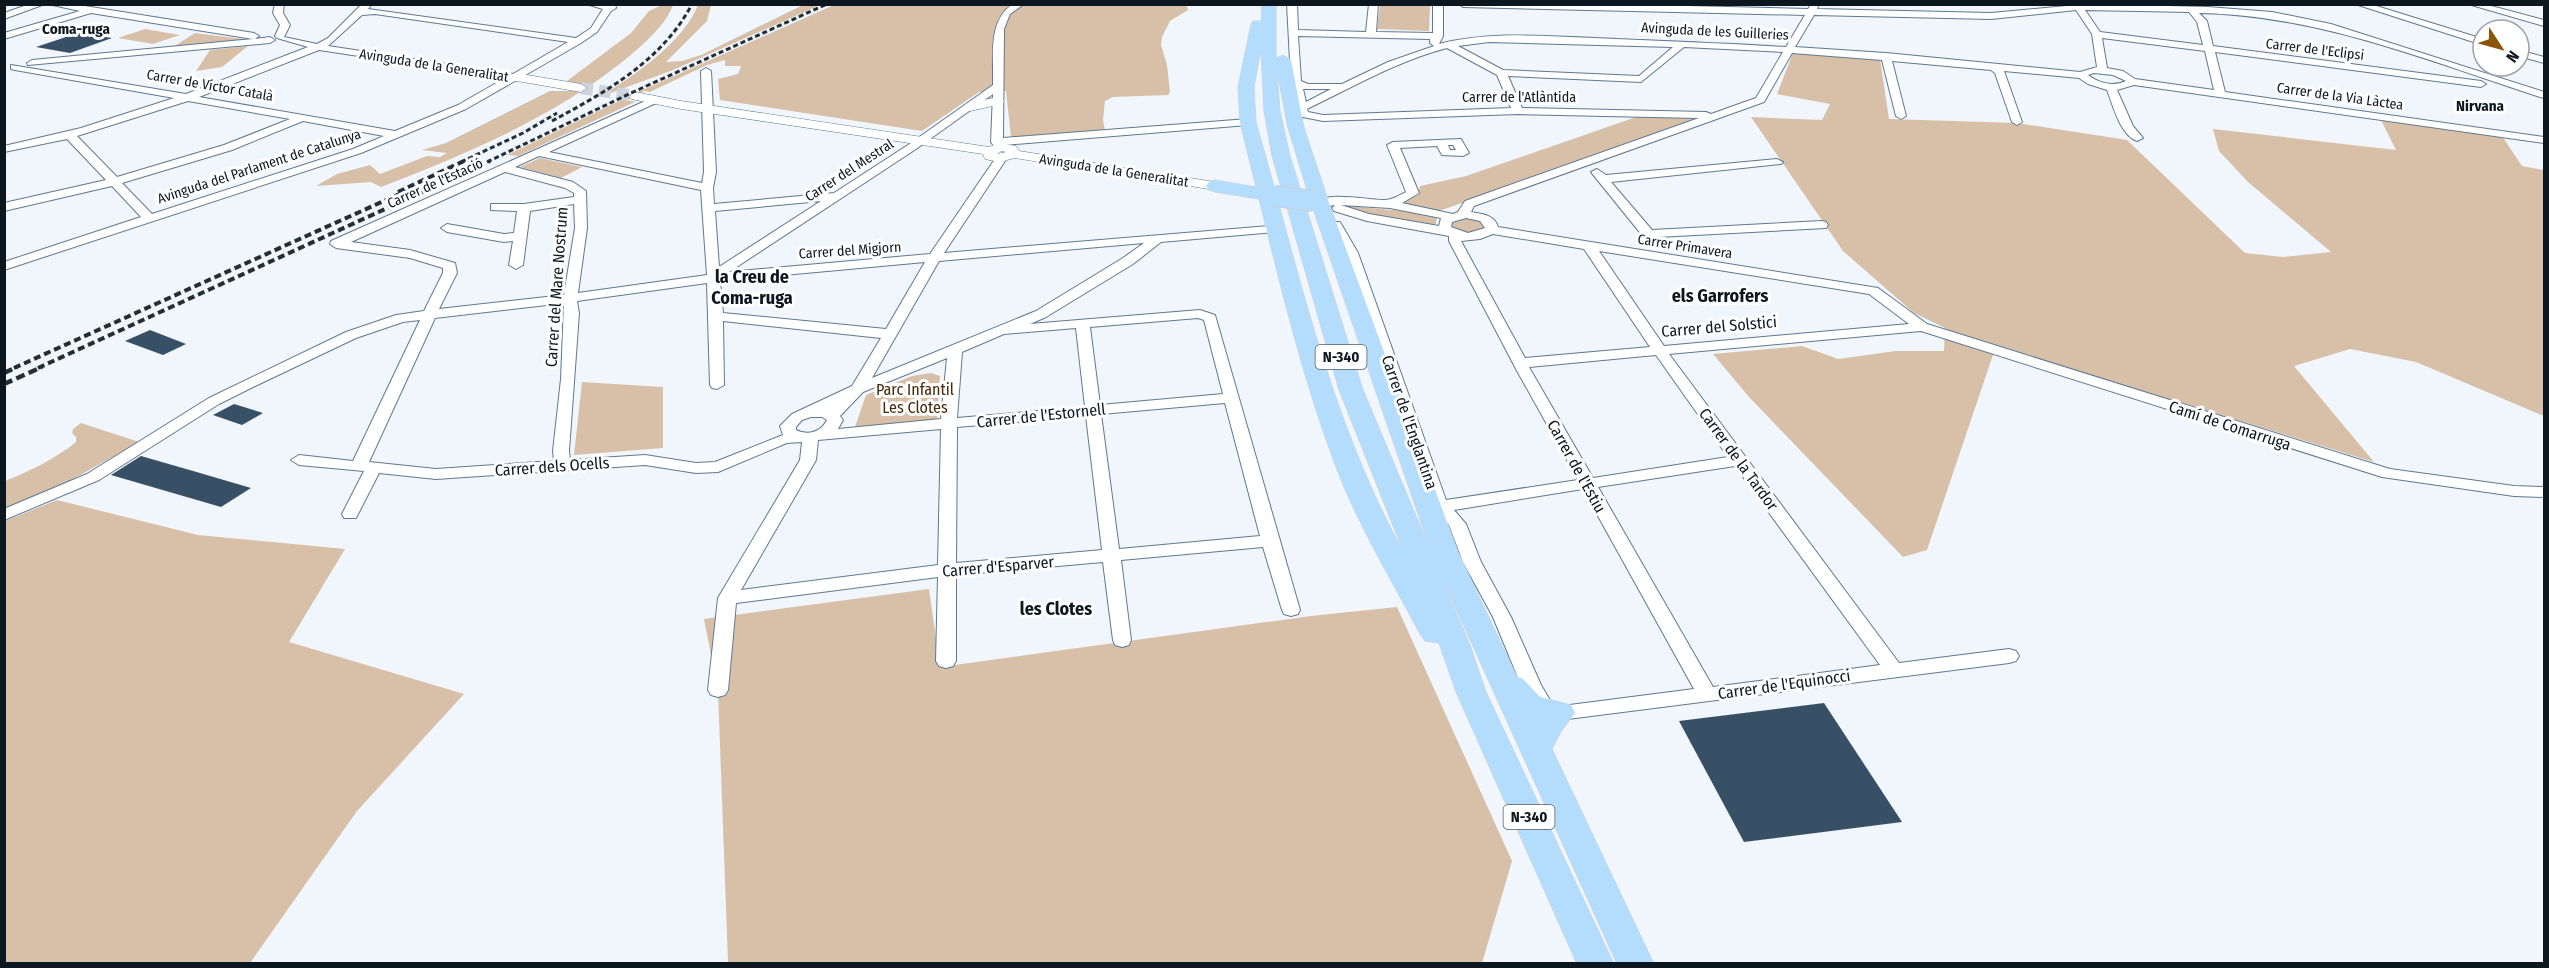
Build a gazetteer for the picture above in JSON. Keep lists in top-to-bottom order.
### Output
{
  "streets": {
    "main road": ["N-340"],
    "street": [
      "Avinguda de les Guilleries",
      "Carrer de l'Eclipsi",
      "Avinguda de la Generalitat",
      "Carrer de Víctor Català",
      "Carrer de la Via Làctea",
      "Carrer de l'Atlàntida",
      "Avinguda del Parlament de Catalunya",
      "Carrer del Mestral",
      "Carrer de l'Estació",
      "Carrer Primavera",
      "Carrer del Migjorn",
      "Carrer del Mare Nostrum",
      "Carrer del Solstici",
      "Carrer de l'Estornell",
      "Carrer de l'Englantina",
      "Camí de Comarruga",
      "Carrer de la Tardor",
      "Carrer dels Ocells",
      "Carrer de l'Estiu",
      "Carrer d'Esparver",
      "Carrer de l'Equinocci"
    ]
  },
  "crossings": [
    ["Avinguda de les Guilleries", "Carrer de l'Atlàntida"],
    ["Avinguda de la Generalitat", "Avinguda del Parlament de Catalunya"],
    ["Avinguda de la Generalitat", "Carrer del Mestral"],
    ["Avinguda de la Generalitat", "Carrer de l'Estació"],
    ["Carrer de Víctor Català", "Avinguda del Parlament de Catalunya"],
    ["Carrer del Mestral", "Carrer del Migjorn"],
    ["Carrer de l'Estació", "Carrer del Mare Nostrum"],
    ["Carrer Primavera", "Carrer del Solstici"],
    ["Carrer Primavera", "Camí de Comarruga"],
    ["Carrer Primavera", "Carrer de la Tardor"],
    ["Carrer del Migjorn", "Carrer del Mare Nostrum"],
    ["Carrer del Mare Nostrum", "Carrer dels Ocells"],
    ["Carrer del Solstici", "Camí de Comarruga"],
    ["Carrer del Solstici", "Carrer de la Tardor"],
    ["Carrer del Solstici", "Carrer de l'Estiu"],
    ["Carrer de l'Estornell", "Carrer dels Ocells"],
    ["Carrer de l'Englantina", "Carrer de l'Equinocci"],
    ["Carrer de la Tardor", "Carrer de l'Equinocci"],
    ["Carrer de l'Estiu", "Carrer de l'Equinocci"]
  ],
  "districts": [
    "Coma-ruga",
    "Nirvana",
    "la Creu de Coma-ruga",
    "els Garrofers",
    "les Clotes"
  ],
  "parks": ["Parc Infantil Les Clotes"],
  "north": "bottom right"
}
